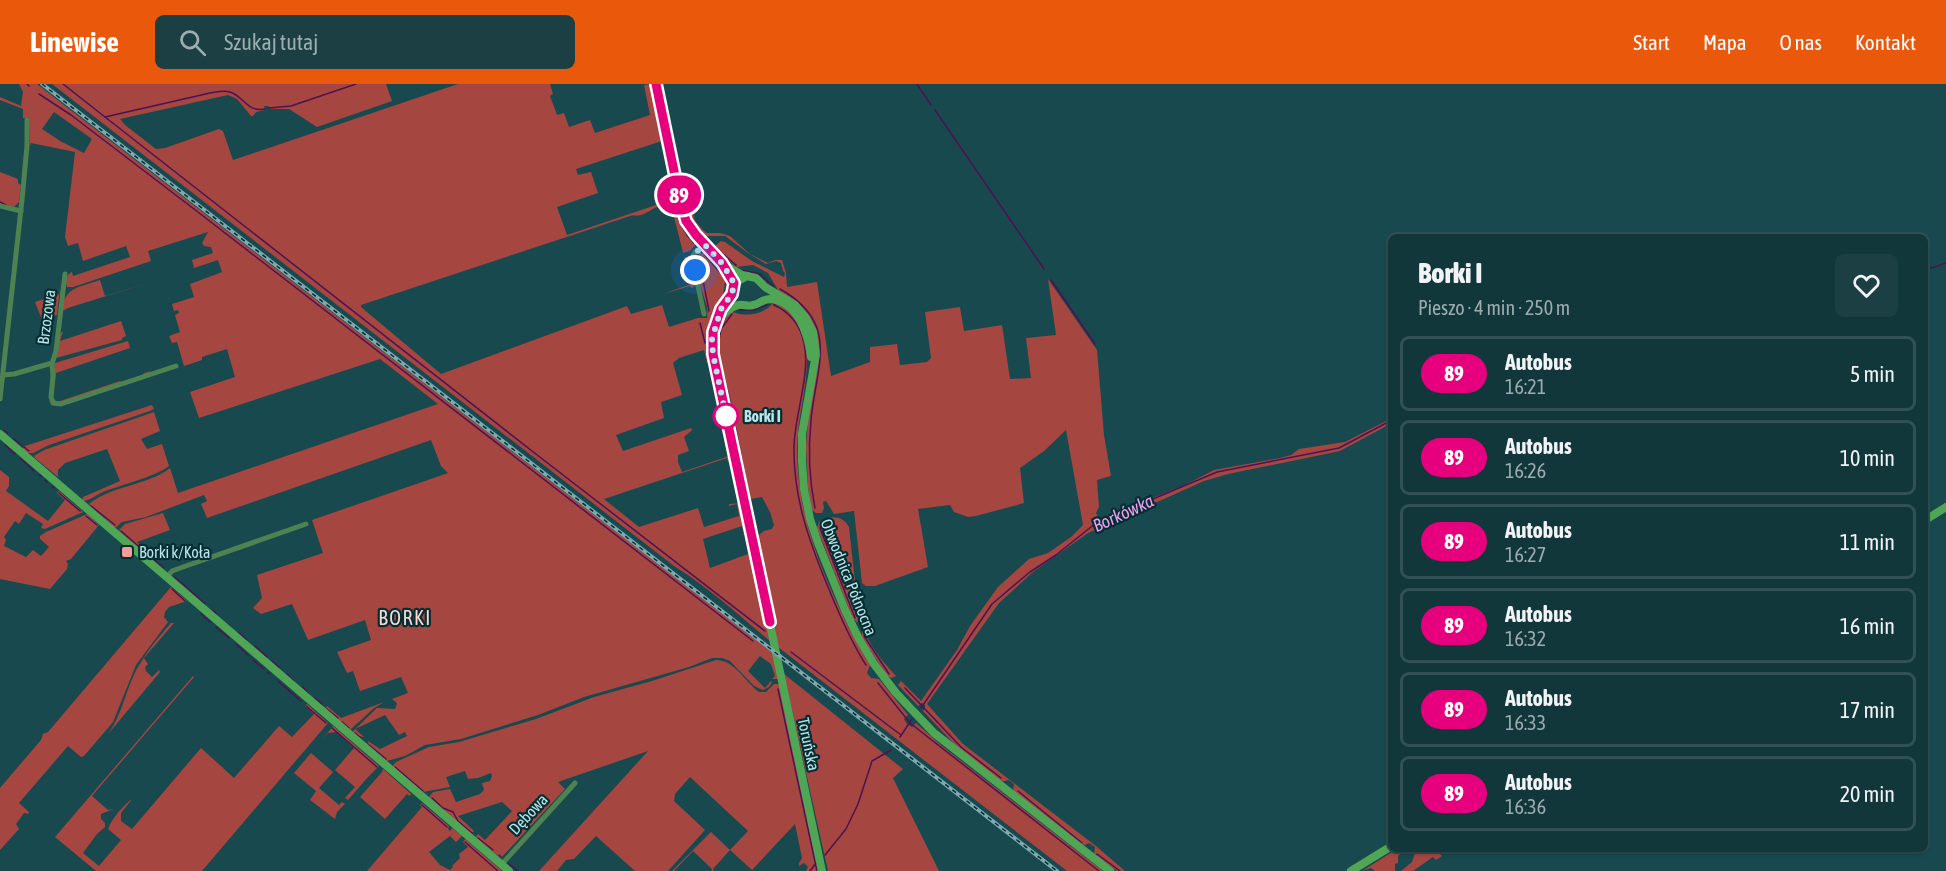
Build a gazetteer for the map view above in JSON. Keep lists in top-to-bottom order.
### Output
{
  "streets": {
    "street": [
      "Brzozowa",
      "Obwodnica Północna",
      "Toruńska",
      "Dębowa"
    ]
  },
  "crossings": [
    ["Obwodnica Północna", "Toruńska"]
  ],
  "districts": ["BORKI"],
  "water": ["Borkówka"],
  "places": {
    "other": ["Borki I"],
    "transit": ["Borki k/Koła"]
  },
  "lines": ["bus line 89"],
  "page": {
    "header": "Linewise",
    "search": "Szukaj tutaj",
    "nav": [
      "Start",
      "Mapa",
      "O nas",
      "Kontakt"
    ],
    "on_map": "89",
    "heading": ["Borki I", "Pieszo · 4 min · 250 m"],
    "list": [
      {
        "mark": "89",
        "name": "Autobus",
        "note": "16:21",
        "value": "5 min"
      },
      {
        "mark": "89",
        "name": "Autobus",
        "note": "16:26",
        "value": "10 min"
      },
      {
        "mark": "89",
        "name": "Autobus",
        "note": "16:27",
        "value": "11 min"
      },
      {
        "mark": "89",
        "name": "Autobus",
        "note": "16:32",
        "value": "16 min"
      },
      {
        "mark": "89",
        "name": "Autobus",
        "note": "16:33",
        "value": "17 min"
      },
      {
        "mark": "89",
        "name": "Autobus",
        "note": "16:36",
        "value": "20 min"
      }
    ]
  }
}
